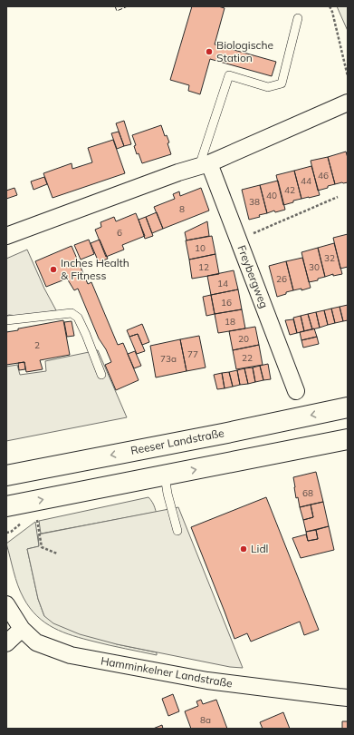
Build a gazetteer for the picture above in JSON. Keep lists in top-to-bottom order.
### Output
{
  "streets": {
    "main road": ["Reeser Landstraße"],
    "street": ["Freybergweg", "Hamminkelner Landstraße"]
  },
  "places": ["Biologische Station", "Inches Health & Fitness", "Lidl"],
  "house_numbers": [
    "46",
    "44",
    "42",
    "40",
    "38",
    "8",
    "6",
    "10",
    "32",
    "12",
    "30",
    "26",
    "14",
    "16",
    "18",
    "20",
    "2",
    "77",
    "22",
    "73a",
    "68",
    "8a"
  ]
}
